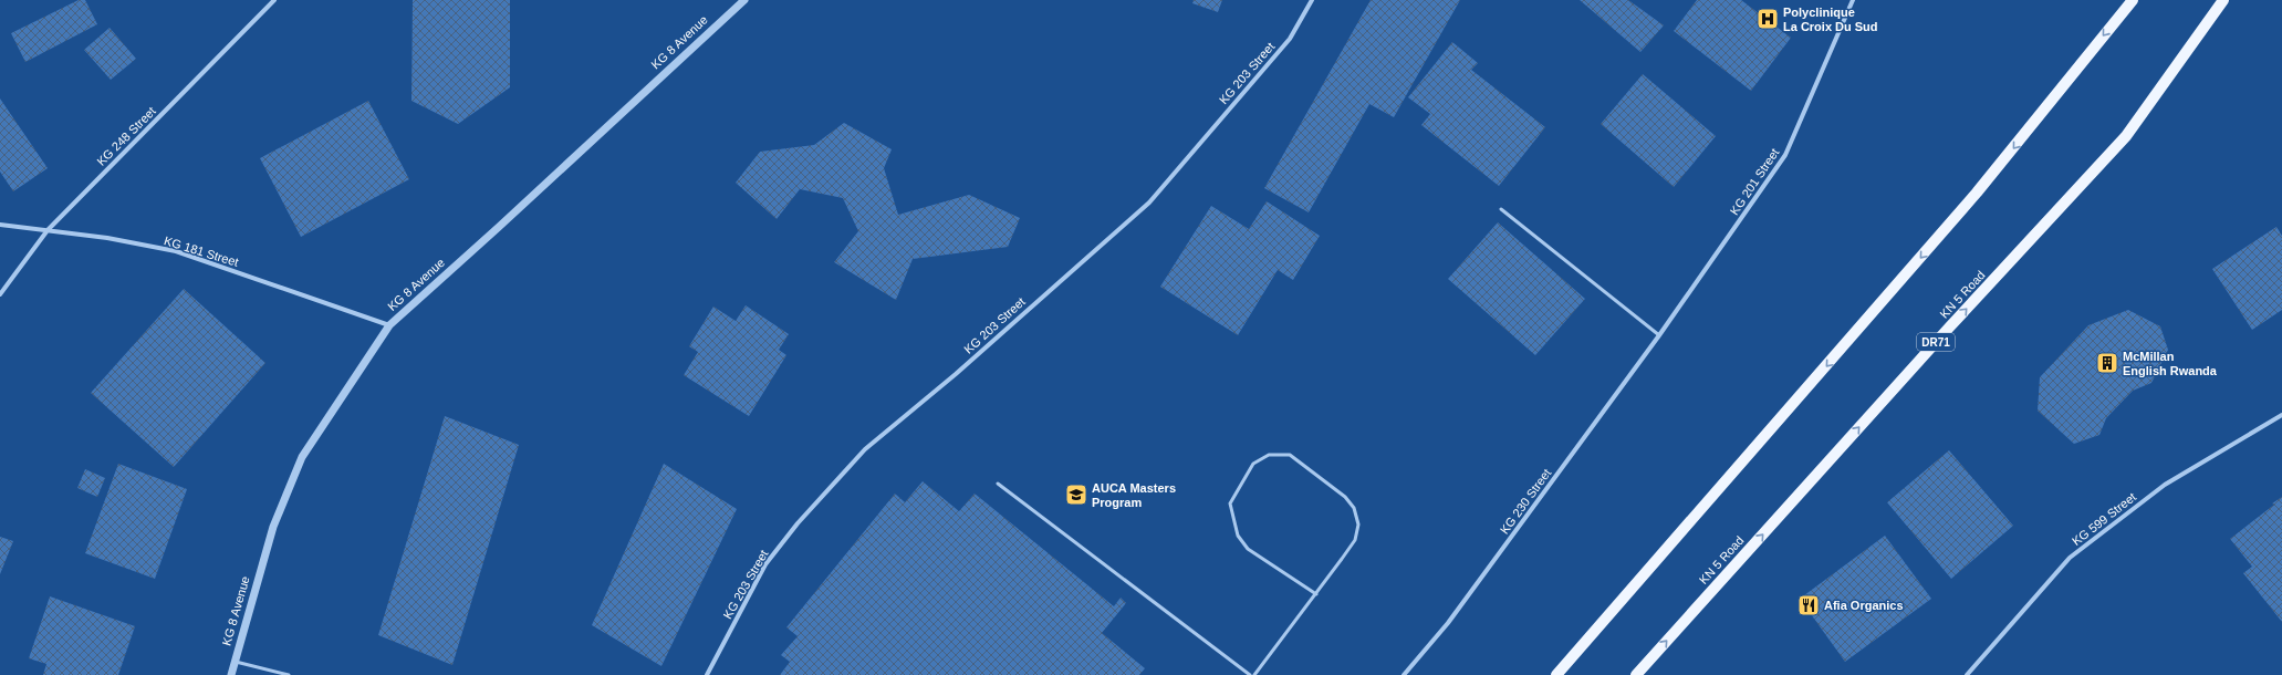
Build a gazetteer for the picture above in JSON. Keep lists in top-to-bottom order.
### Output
{
  "streets": {
    "main road": ["KN 5 Road", "DR71"],
    "street": [
      "KG 8 Avenue",
      "KG 203 Street",
      "KG 248 Street",
      "KG 201 Street",
      "KG 181 Street",
      "KG 230 Street",
      "KG 599 Street"
    ]
  },
  "crossings": [
    ["KG 8 Avenue", "KG 181 Street"],
    ["KG 248 Street", "KG 181 Street"],
    ["KG 201 Street", "KG 230 Street"]
  ],
  "places": {
    "hospital": ["Polyclinique La Croix Du Sud"],
    "building": ["McMillan English Rwanda"],
    "school or university": ["AUCA Masters Program"],
    "restaurant": ["Afia Organics"]
  }
}
